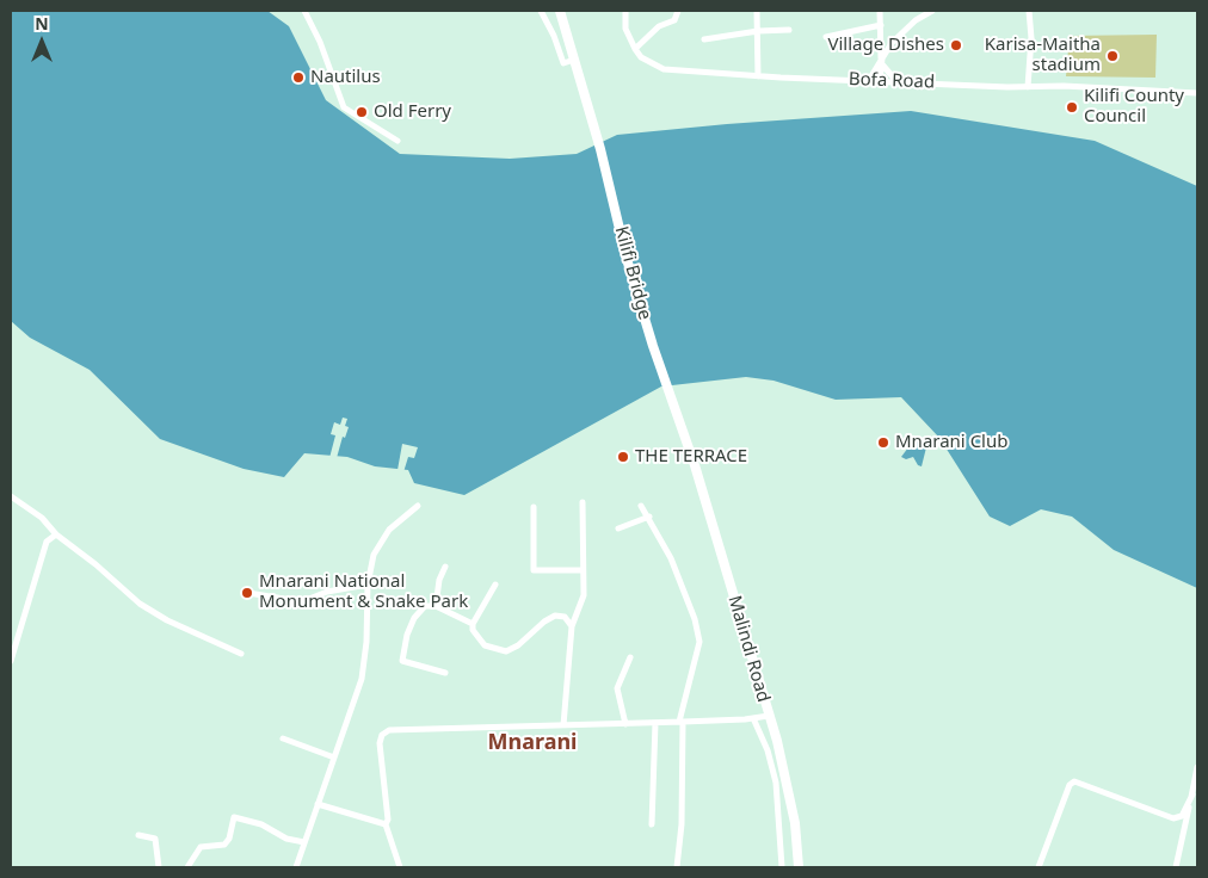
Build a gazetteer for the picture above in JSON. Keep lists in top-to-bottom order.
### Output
{
  "streets": {
    "highway": ["Kilifi Bridge", "Malindi Road"],
    "street": ["Bofa Road"]
  },
  "crossings": [
    ["Kilifi Bridge", "Malindi Road"]
  ],
  "districts": ["Mnarani"],
  "places": [
    "Village Dishes",
    "Karisa-Maitha stadium",
    "Nautilus",
    "Kilifi County Council",
    "Old Ferry",
    "Mnarani Club",
    "THE TERRACE",
    "Mnarani National Monument & Snake Park"
  ],
  "north": "top"
}
